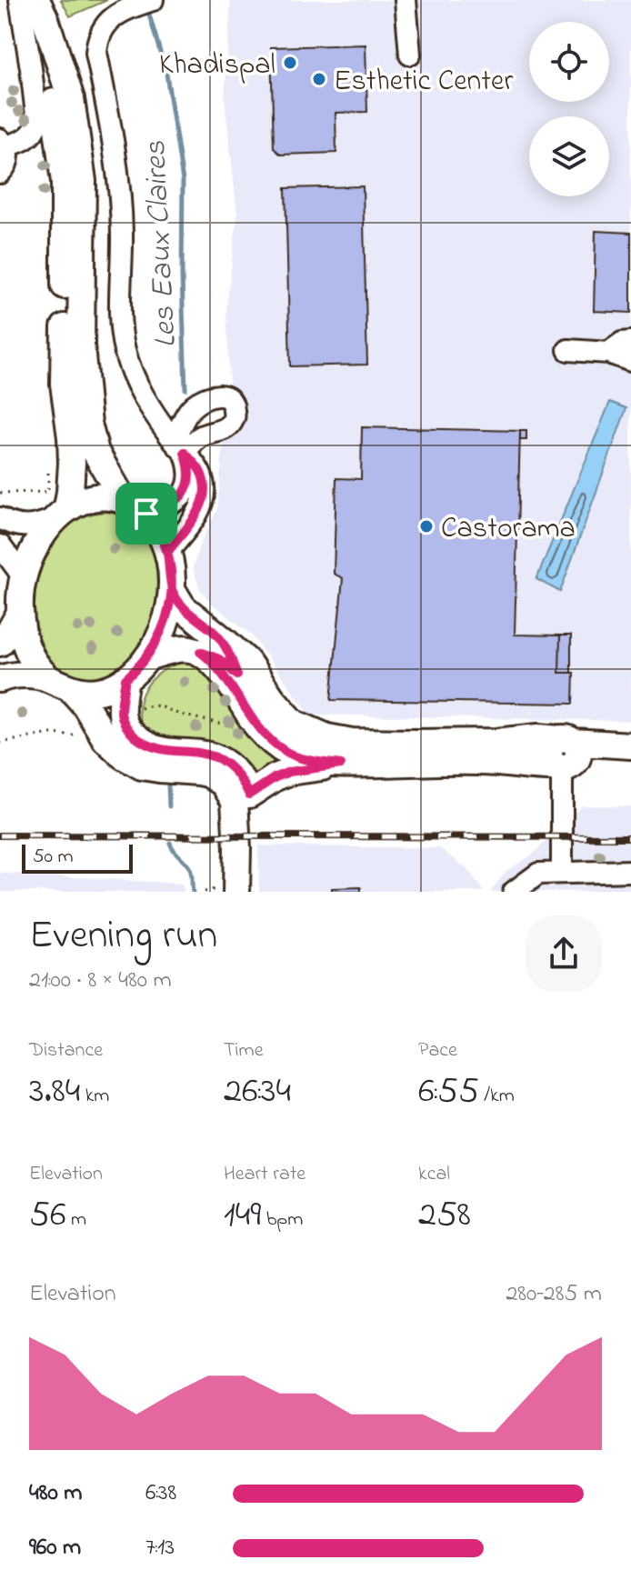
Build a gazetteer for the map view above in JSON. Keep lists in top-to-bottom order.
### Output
{
  "water": ["Les Eaux Claires"],
  "places": ["Khadispal", "Esthetic Center", "Castorama"],
  "scale_bar": "50 m",
  "page": {
    "scale": "50 m",
    "heading": ["Evening run", "21:00 · 8 × 480 m"],
    "stats": [
      ["Distance", "3.84 km"],
      ["Time", "26:34"],
      ["Pace", "6:55 /km"],
      ["Elevation", "56 m"],
      ["Heart rate", "149 bpm"],
      ["kcal", "258"]
    ],
    "chart": ["Elevation", "280–285 m"],
    "list": [
      {
        "name": "480 m",
        "note": "6:38"
      },
      {
        "name": "960 m",
        "note": "7:13"
      }
    ]
  }
}
